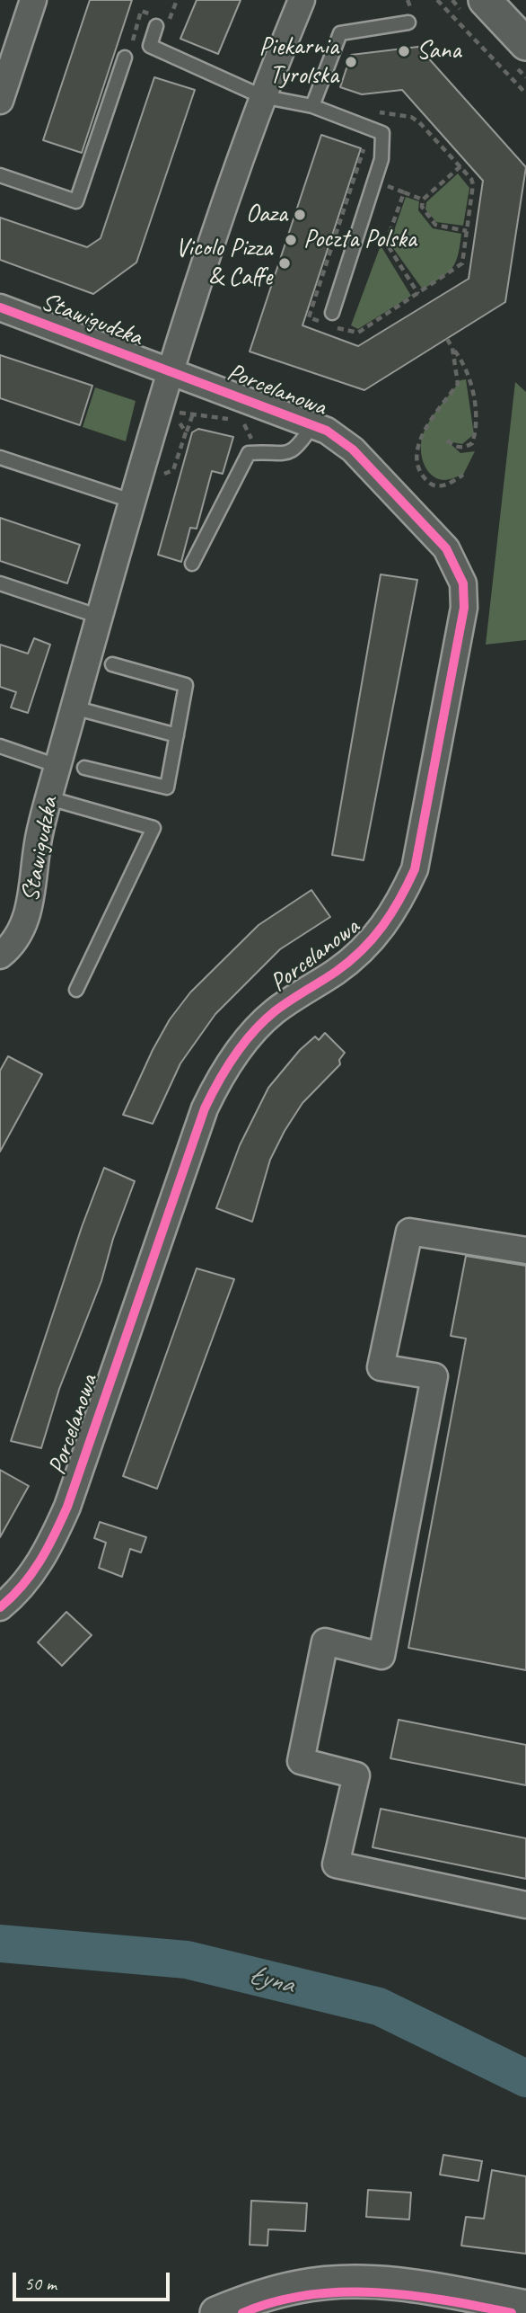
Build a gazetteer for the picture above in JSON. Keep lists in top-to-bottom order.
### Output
{
  "streets": {
    "street": ["Stawigudzka", "Porcelanowa"]
  },
  "crossings": [
    ["Stawigudzka", "Porcelanowa"]
  ],
  "water": ["Łyna"],
  "places": [
    "Sana",
    "Piekarnia Tyrolska",
    "Oaza",
    "Poczta Polska",
    "Vicolo Pizza & Caffe"
  ],
  "scale_bar": "50 m"
}
